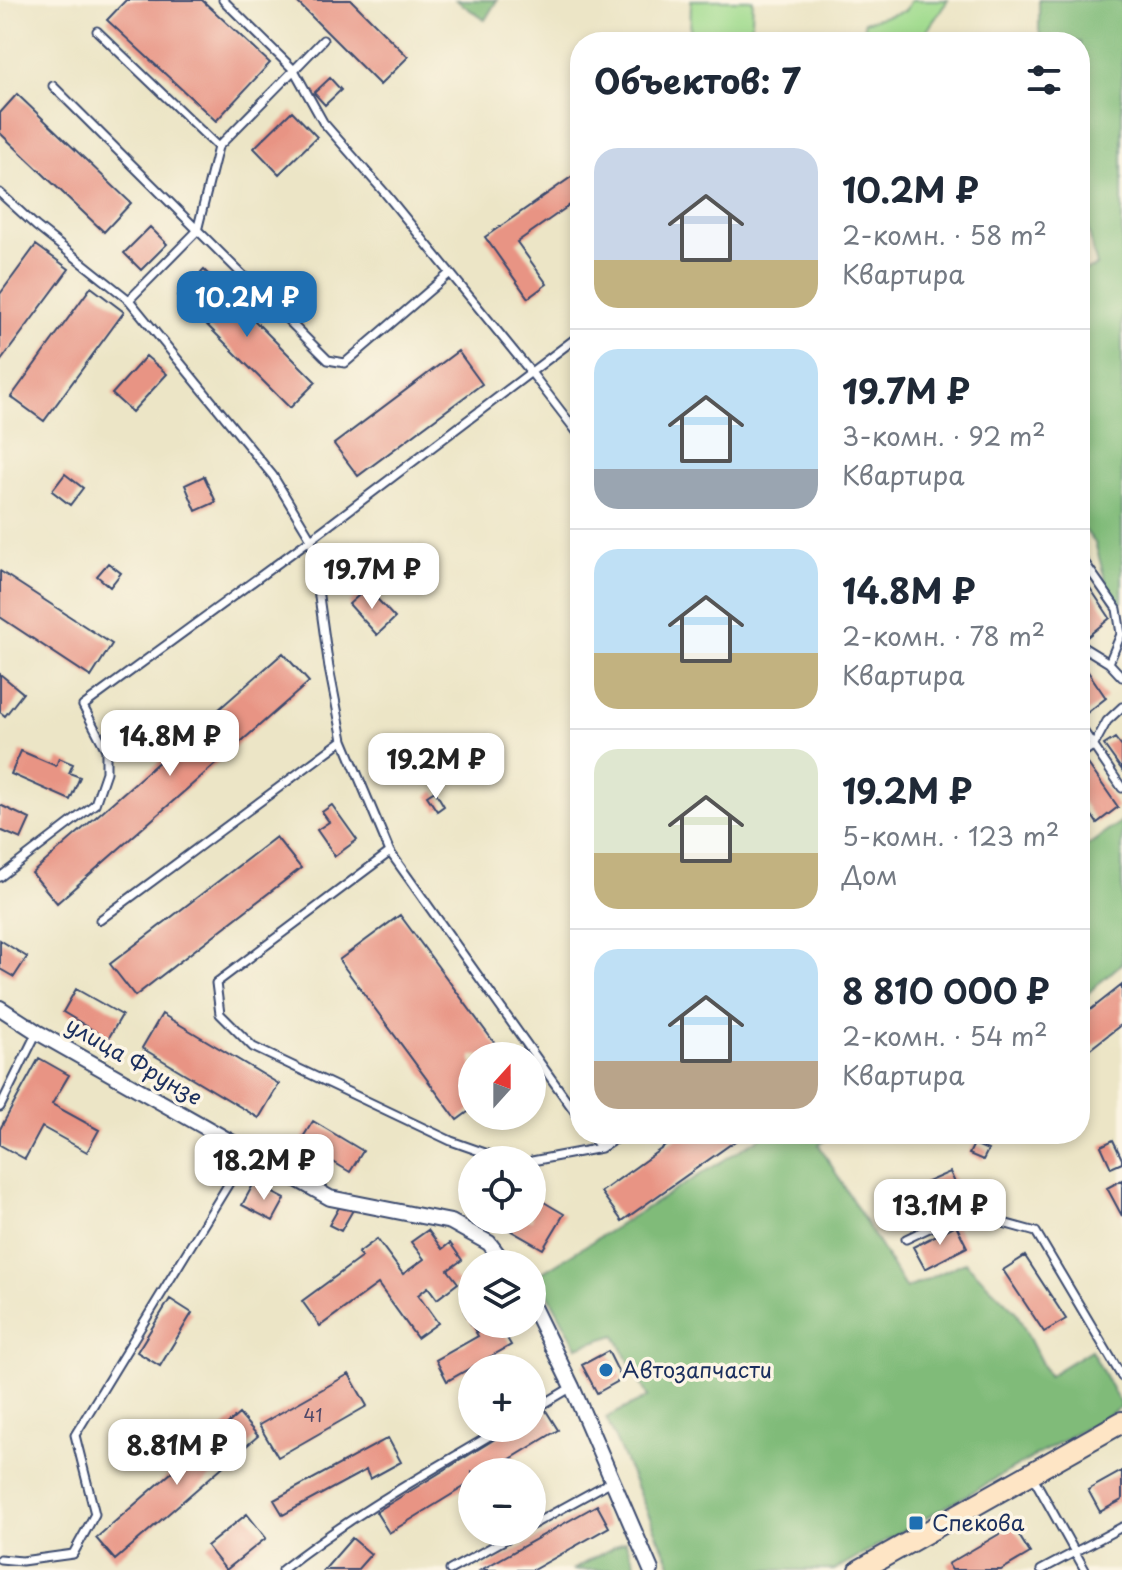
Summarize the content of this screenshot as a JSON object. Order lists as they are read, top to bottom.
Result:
{
  "streets": {
    "street": ["улица Фрунзе"]
  },
  "places": {
    "other": ["Автозапчасти"],
    "transit": ["Спекова"]
  },
  "house_numbers": ["41"],
  "north": "top",
  "page": {
    "heading": "Объектов: 7",
    "list": [
      {
        "name": "10.2M ₽",
        "note": "2-комн. · 58 m² · Квартира"
      },
      {
        "name": "19.7M ₽",
        "note": "3-комн. · 92 m² · Квартира"
      },
      {
        "name": "14.8M ₽",
        "note": "2-комн. · 78 m² · Квартира"
      },
      {
        "name": "19.2M ₽",
        "note": "5-комн. · 123 m² · Дом"
      },
      {
        "name": "8 810 000 ₽",
        "note": "2-комн. · 54 m² · Квартира"
      }
    ],
    "price": [
      "10.2M ₽",
      "19.7M ₽",
      "14.8M ₽",
      "19.2M ₽",
      "18.2M ₽",
      "13.1M ₽",
      "8.81M ₽"
    ],
    "map_buttons": ["+", "−"]
  }
}
